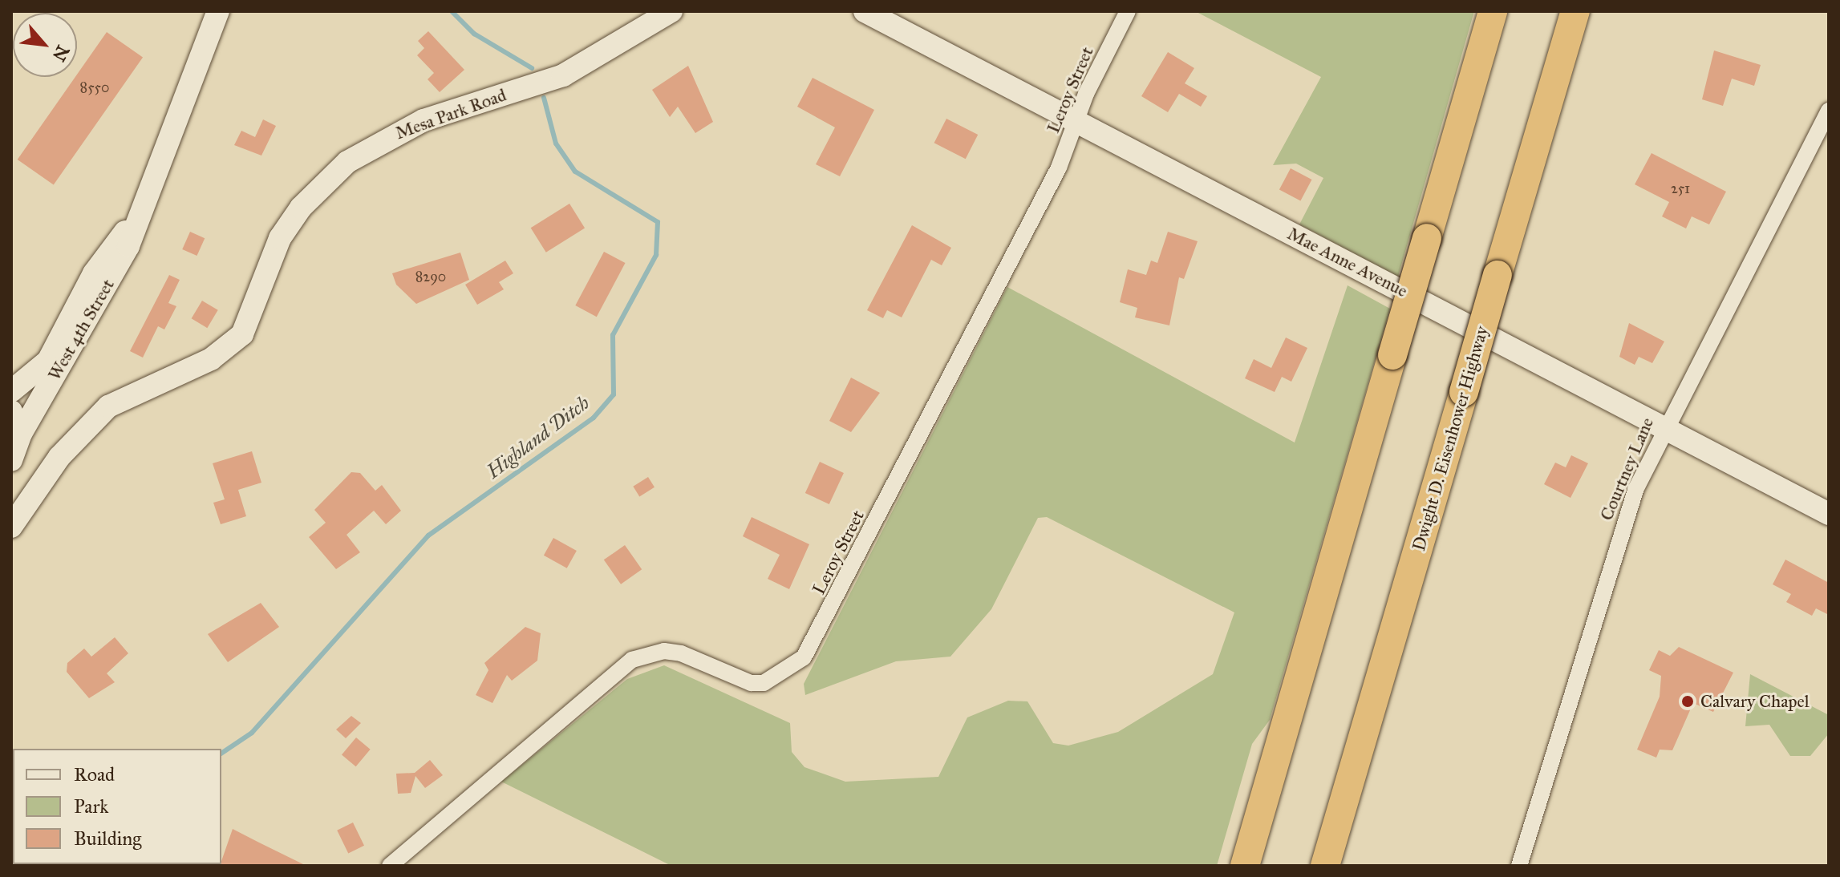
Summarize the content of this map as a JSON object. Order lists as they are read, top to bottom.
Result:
{
  "streets": {
    "highway": ["Dwight D. Eisenhower Highway"],
    "street": [
      "Leroy Street",
      "Mesa Park Road",
      "Mae Anne Avenue",
      "West 4th Street",
      "Courtney Lane"
    ]
  },
  "crossings": [
    ["Leroy Street", "Mae Anne Avenue"],
    ["Mae Anne Avenue", "Courtney Lane"]
  ],
  "water": ["Highland Ditch"],
  "places": ["Calvary Chapel"],
  "house_numbers": ["8550", "251", "8290"],
  "legend": ["Road", "Park", "Building"],
  "north": "bottom right"
}
